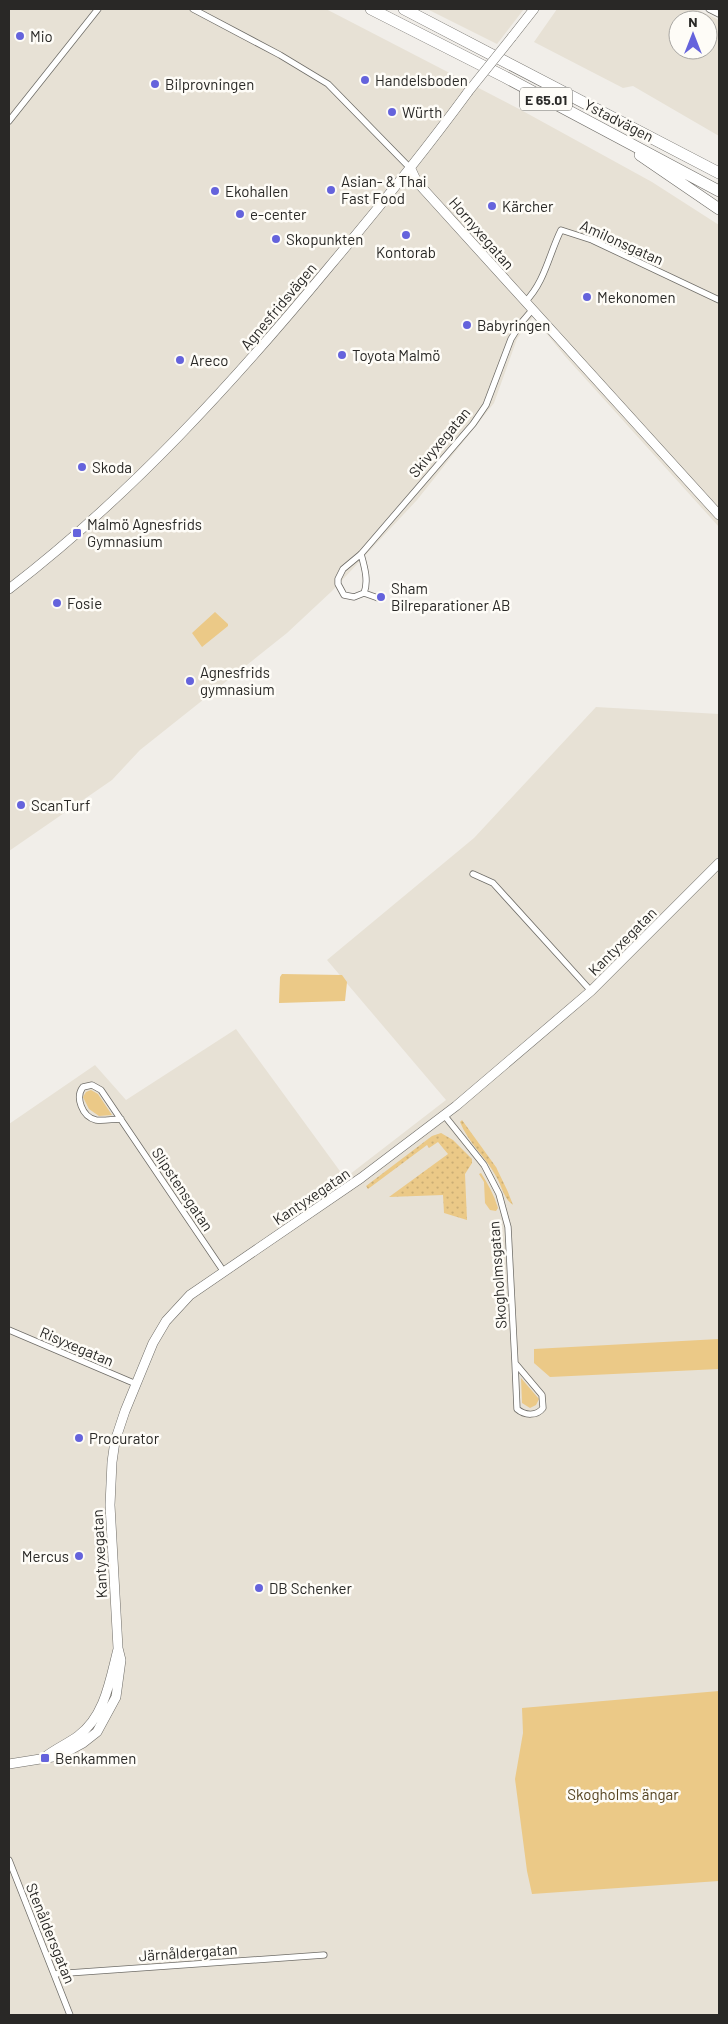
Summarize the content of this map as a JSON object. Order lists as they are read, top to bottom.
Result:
{
  "streets": {
    "highway": ["E 65.01", "Ystadvägen"],
    "street": [
      "Hornyxegatan",
      "Amilonsgatan",
      "Agnesfridsvägen",
      "Skivyxegatan",
      "Kantyxegatan",
      "Slipstensgatan",
      "Skogholmsgatan",
      "Risyxegatan",
      "Stenåldersgatan",
      "Järnåldergatan"
    ]
  },
  "crossings": [
    ["Hornyxegatan", "Amilonsgatan"],
    ["Hornyxegatan", "Agnesfridsvägen"],
    ["Hornyxegatan", "Skivyxegatan"],
    ["Kantyxegatan", "Slipstensgatan"],
    ["Kantyxegatan", "Skogholmsgatan"],
    ["Kantyxegatan", "Risyxegatan"],
    ["Stenåldersgatan", "Järnåldergatan"]
  ],
  "parks": ["Skogholms ängar"],
  "places": {
    "other": [
      "Mio",
      "Handelsboden",
      "Bilprovningen",
      "Würth",
      "Asian- & Thai Fast Food",
      "Ekohallen",
      "Kärcher",
      "e-center",
      "Kontorab",
      "Skopunkten",
      "Mekonomen",
      "Babyringen",
      "Toyota Malmö",
      "Areco",
      "Skoda",
      "Sham Bilreparationer AB",
      "Fosie",
      "Agnesfrids gymnasium",
      "ScanTurf",
      "Procurator",
      "Mercus",
      "DB Schenker"
    ],
    "transit": ["Malmö Agnesfrids Gymnasium", "Benkammen"]
  },
  "north": "top"
}
